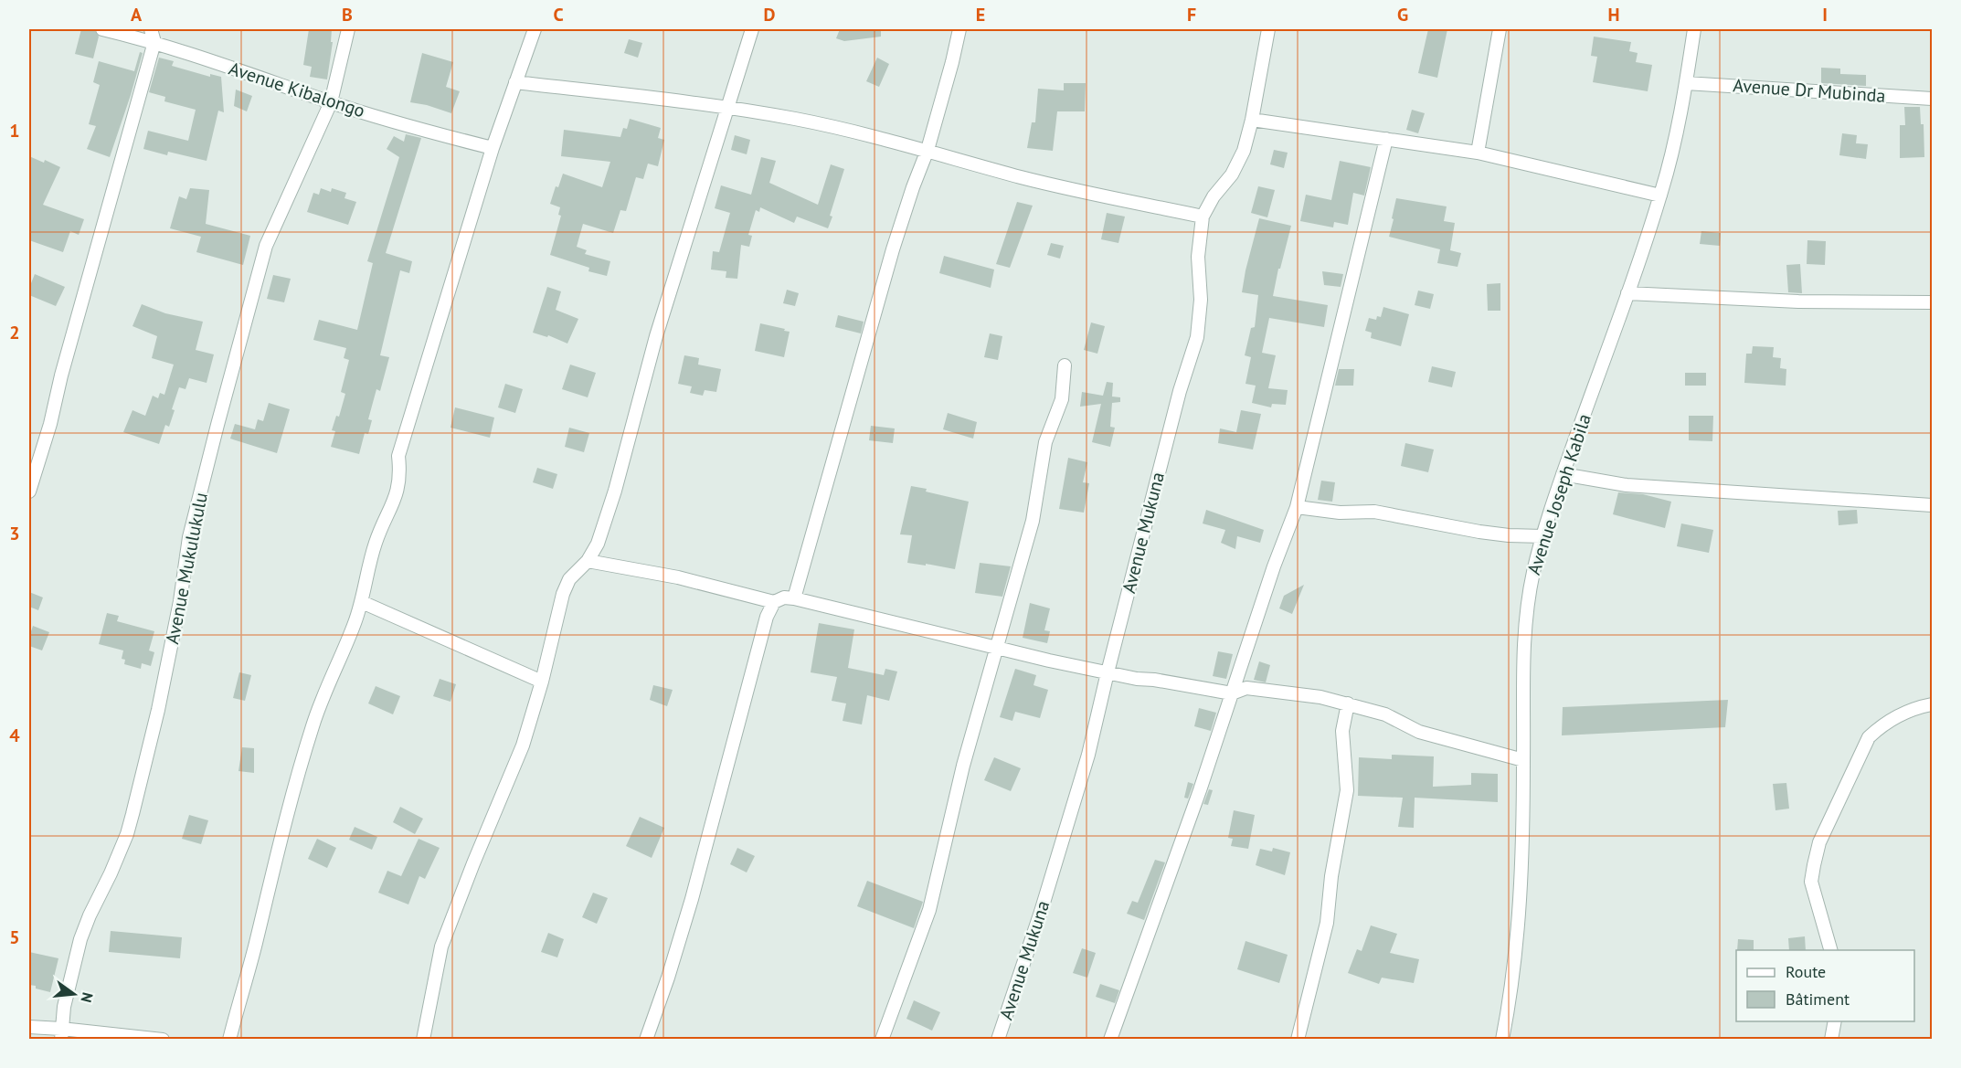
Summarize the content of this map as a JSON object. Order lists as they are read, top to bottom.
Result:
{
  "streets": {
    "street": [
      "Avenue Kibalongo",
      "Avenue Dr Mubinda",
      "Avenue Joseph Kabila",
      "Avenue Mukuna",
      "Avenue Mukulukulu"
    ]
  },
  "crossings": [
    ["Avenue Kibalongo", "Avenue Mukulukulu"],
    ["Avenue Dr Mubinda", "Avenue Joseph Kabila"]
  ],
  "legend": ["Route", "Bâtiment"],
  "north": "right",
  "grid": {
    "columns": [
      "A",
      "B",
      "C",
      "D",
      "E",
      "F",
      "G",
      "H",
      "I"
    ],
    "rows": [
      "1",
      "2",
      "3",
      "4",
      "5"
    ]
  }
}
